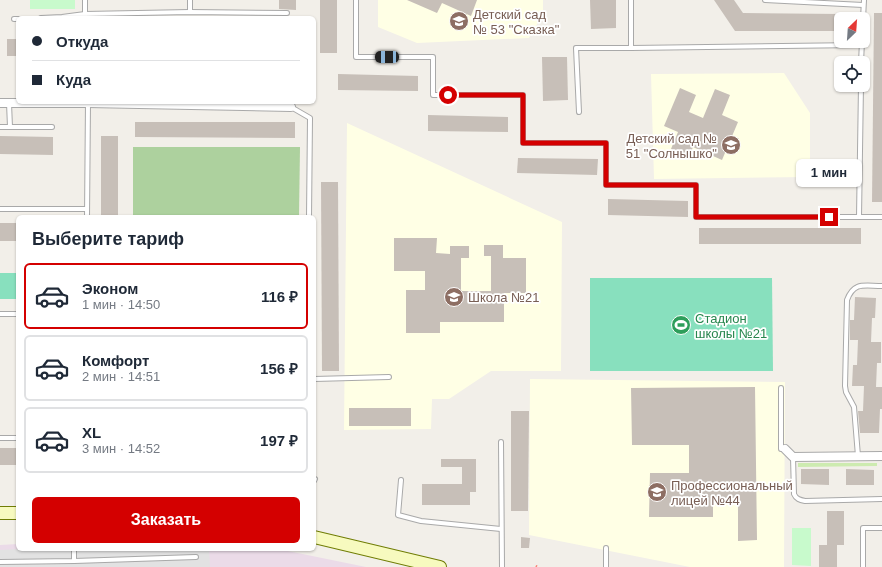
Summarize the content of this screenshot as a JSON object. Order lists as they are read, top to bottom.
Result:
{
  "places": {
    "school or university": [
      "Детский сад № 53 \"Сказка\"",
      "Детский сад № 51 \"Солнышко\"",
      "Школа №21",
      "Профессиональный лицей №44"
    ],
    "sports": ["Стадион школы №21"]
  },
  "north": "top right",
  "page": {
    "banner": ["Откуда", "Куда"],
    "bubble": "1 мин",
    "heading": "Выберите тариф",
    "list": [
      {
        "name": "Эконом",
        "note": "1 мин · 14:50",
        "value": "116 ₽"
      },
      {
        "name": "Комфорт",
        "note": "2 мин · 14:51",
        "value": "156 ₽"
      },
      {
        "name": "XL",
        "note": "3 мин · 14:52",
        "value": "197 ₽"
      }
    ],
    "buttons": "Заказать"
  }
}
